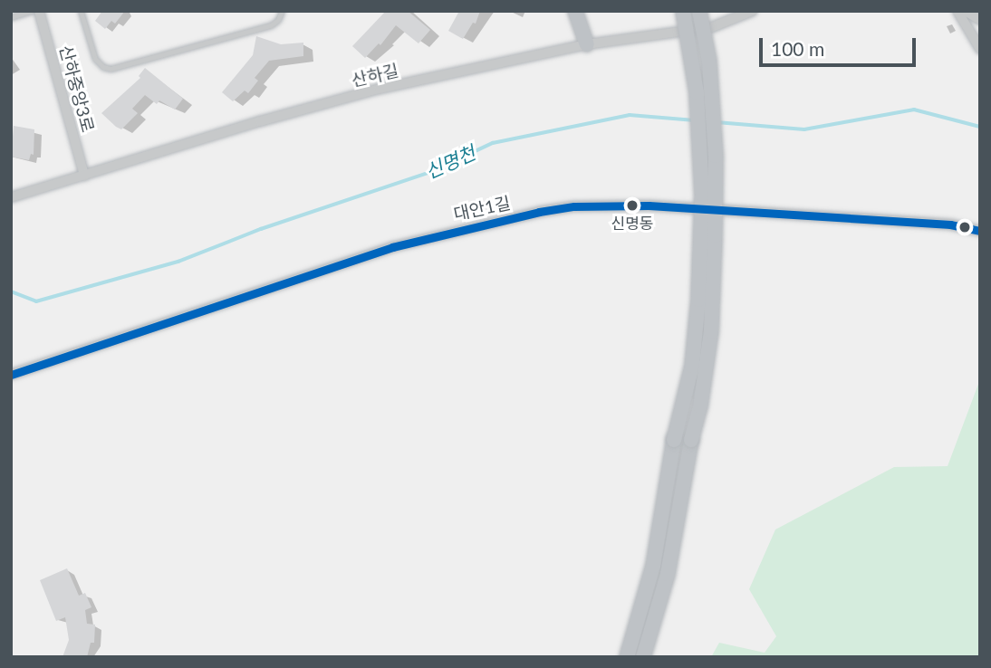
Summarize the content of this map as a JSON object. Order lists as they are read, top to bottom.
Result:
{
  "streets": {
    "street": ["산하길", "산하중앙3로", "대안1길"]
  },
  "crossings": [
    ["산하길", "산하중앙3로"]
  ],
  "water": ["신명천"],
  "places": ["신명동"],
  "scale_bar": "100 m"
}
